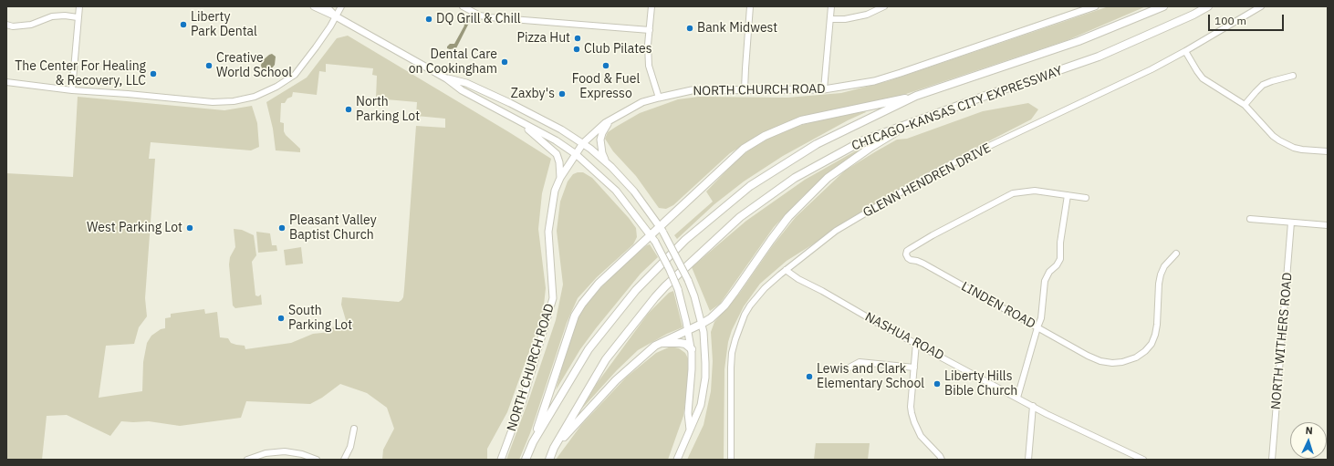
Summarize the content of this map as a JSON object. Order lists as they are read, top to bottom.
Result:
{
  "streets": {
    "highway": ["CHICAGO-KANSAS CITY EXPRESSWAY"],
    "main road": ["NORTH CHURCH ROAD"],
    "street": [
      "GLENN HENDREN DRIVE",
      "LINDEN ROAD",
      "NASHUA ROAD",
      "NORTH WITHERS ROAD"
    ]
  },
  "crossings": [
    ["GLENN HENDREN DRIVE", "NASHUA ROAD"]
  ],
  "places": [
    "DQ Grill & Chill",
    "Liberty Park Dental",
    "Bank Midwest",
    "Pizza Hut",
    "Club Pilates",
    "Dental Care on Cookingham",
    "Creative World School",
    "Food & Fuel Expresso",
    "The Center For Healing & Recovery, LLC",
    "Zaxby's",
    "North Parking Lot",
    "West Parking Lot",
    "Pleasant Valley Baptist Church",
    "South Parking Lot",
    "Lewis and Clark Elementary School",
    "Liberty Hills Bible Church"
  ],
  "scale_bar": "100 m",
  "north": "top"
}
